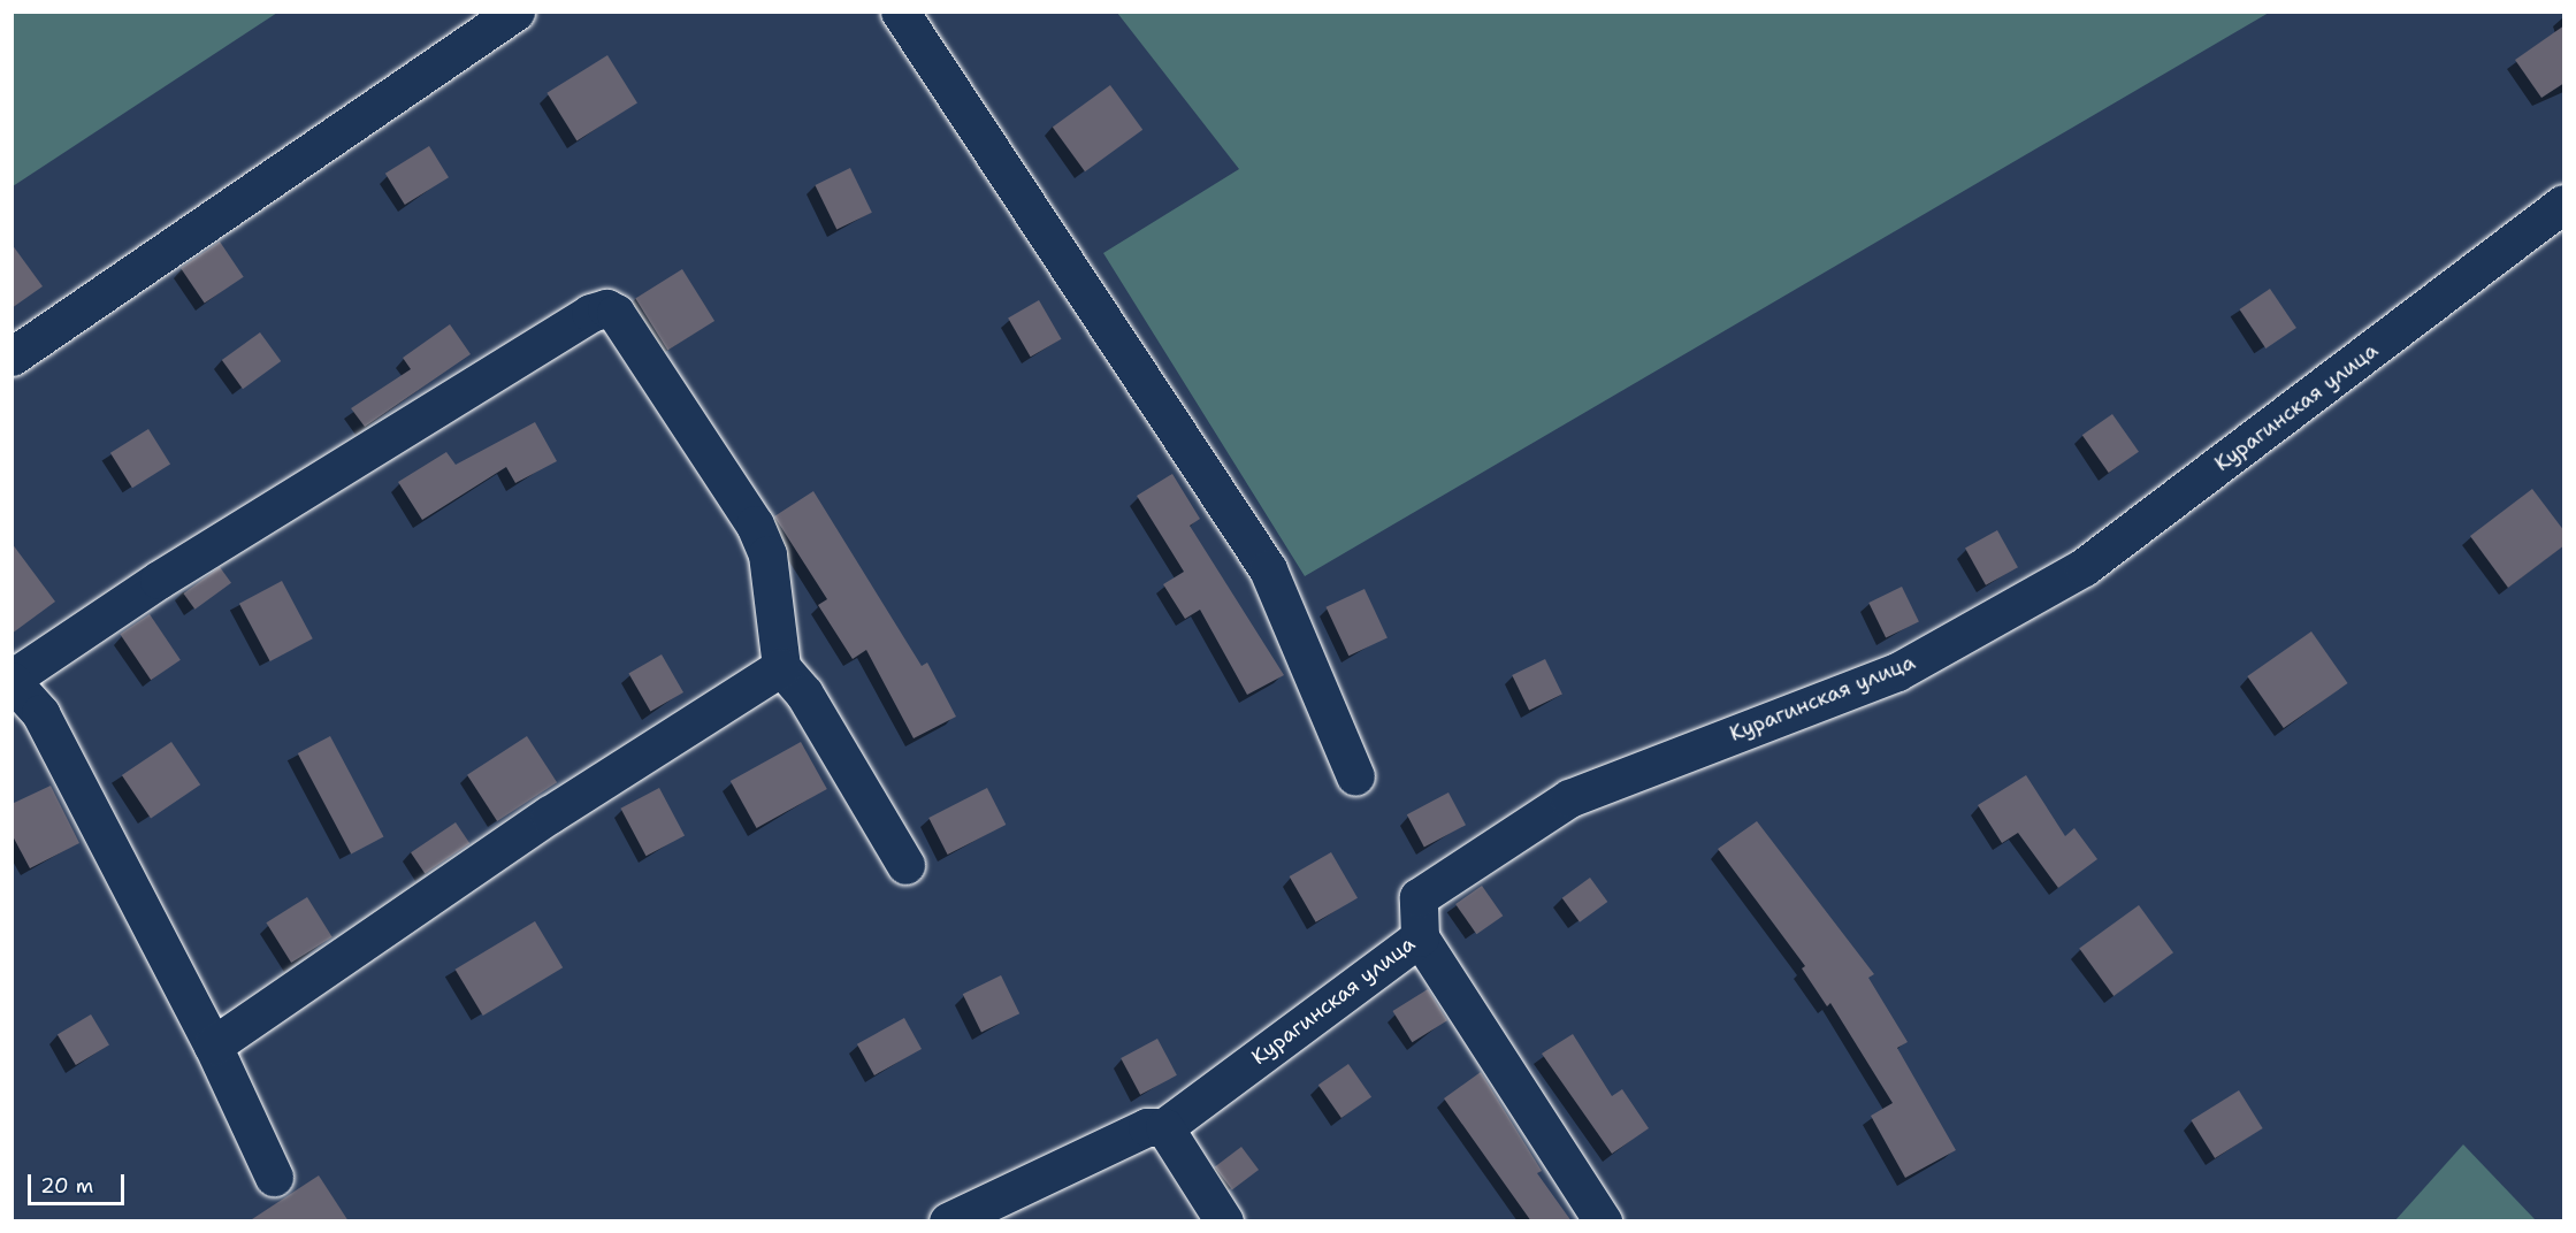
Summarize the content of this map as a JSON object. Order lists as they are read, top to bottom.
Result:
{
  "streets": {
    "lane": ["Курагинская улица"]
  },
  "scale_bar": "20 m"
}
